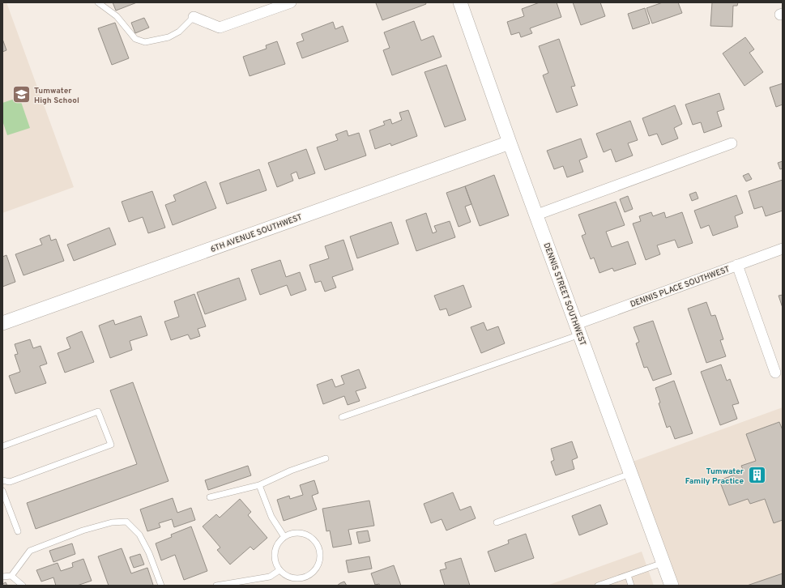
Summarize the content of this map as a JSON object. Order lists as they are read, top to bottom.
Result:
{
  "streets": {
    "street": ["6TH AVENUE SOUTHWEST", "DENNIS PLACE SOUTHWEST", "DENNIS STREET SOUTHWEST"]
  },
  "crossings": [
    ["6TH AVENUE SOUTHWEST", "DENNIS STREET SOUTHWEST"],
    ["DENNIS PLACE SOUTHWEST", "DENNIS STREET SOUTHWEST"]
  ],
  "places": {
    "school or university": ["Tumwater High School"],
    "building": ["Tumwater Family Practice"]
  }
}
